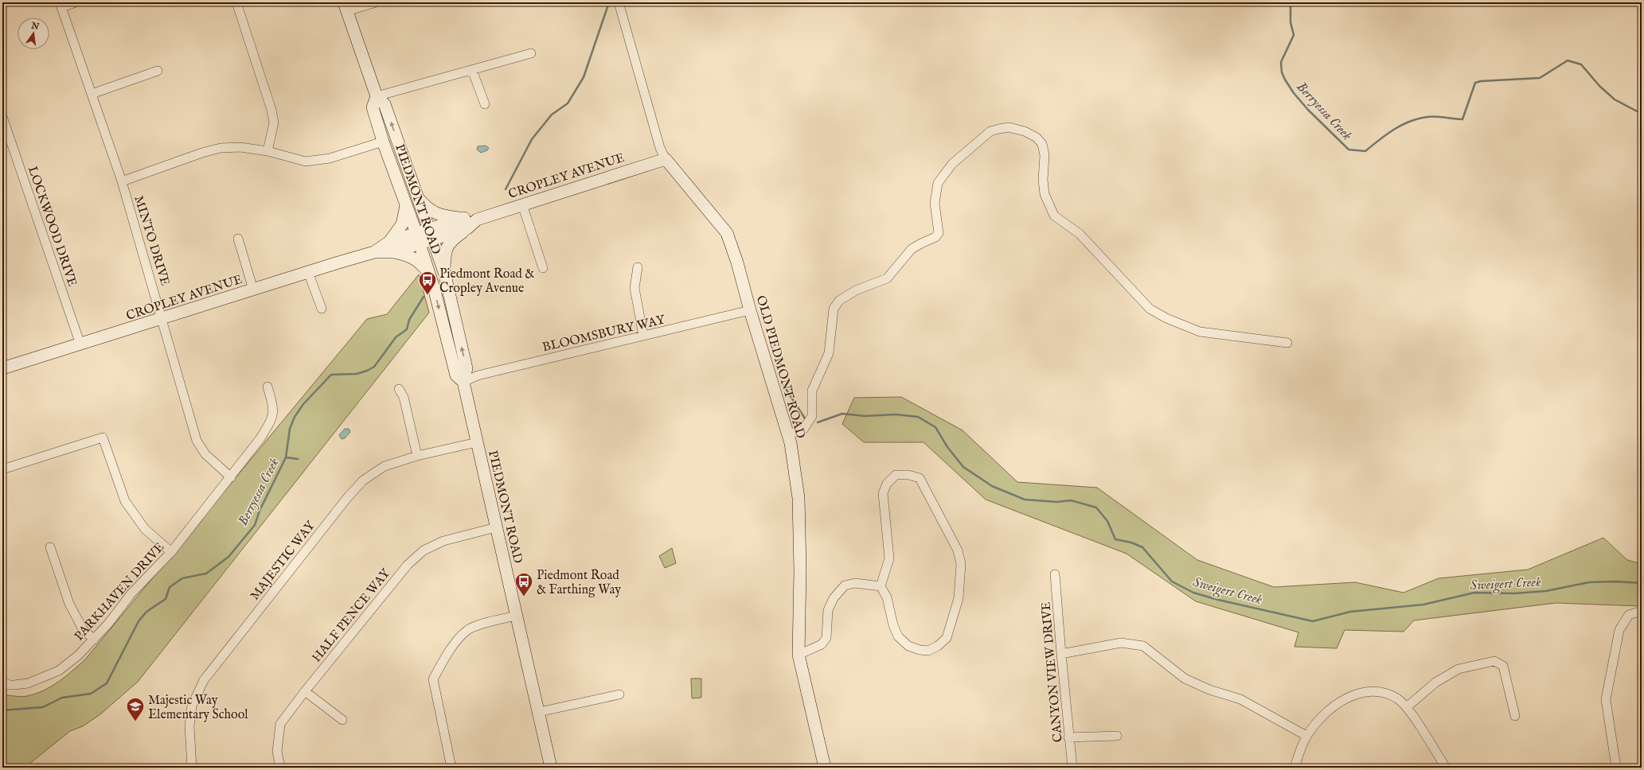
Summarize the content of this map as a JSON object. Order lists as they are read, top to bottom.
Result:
{
  "streets": {
    "street": [
      "CROPLEY AVENUE",
      "PIEDMONT ROAD",
      "LOCKWOOD DRIVE",
      "MINTO DRIVE",
      "BLOOMSBURY WAY",
      "OLD PIEDMONT ROAD",
      "MAJESTIC WAY",
      "PARKHAVEN DRIVE",
      "HALF PENCE WAY",
      "CANYON VIEW DRIVE"
    ]
  },
  "crossings": [
    ["CROPLEY AVENUE", "PIEDMONT ROAD"],
    ["CROPLEY AVENUE", "LOCKWOOD DRIVE"],
    ["CROPLEY AVENUE", "MINTO DRIVE"],
    ["CROPLEY AVENUE", "OLD PIEDMONT ROAD"],
    ["PIEDMONT ROAD", "BLOOMSBURY WAY"],
    ["PIEDMONT ROAD", "MAJESTIC WAY"],
    ["PIEDMONT ROAD", "HALF PENCE WAY"],
    ["MINTO DRIVE", "PARKHAVEN DRIVE"],
    ["BLOOMSBURY WAY", "OLD PIEDMONT ROAD"]
  ],
  "water": ["Berryessa Creek", "Sweigert Creek"],
  "places": {
    "bus stop": ["Piedmont Road & Cropley Avenue", "Piedmont Road & Farthing Way"],
    "school or university": ["Majestic Way Elementary School"]
  },
  "north": "top"
}
